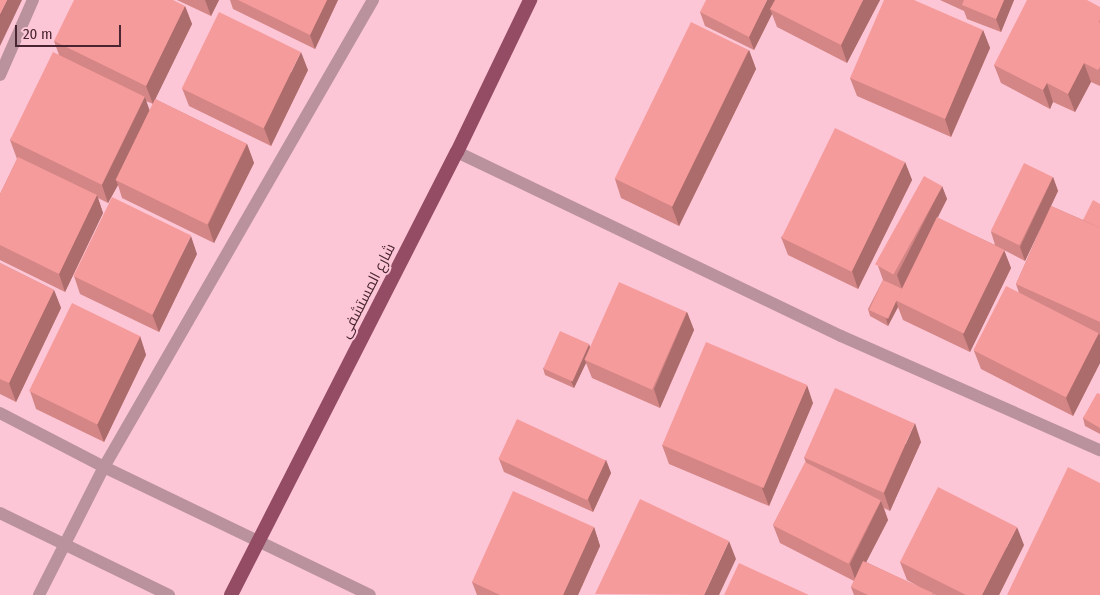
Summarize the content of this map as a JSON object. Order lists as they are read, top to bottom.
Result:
{
  "streets": {
    "highway": ["شارع المستشفى"]
  },
  "scale_bar": "20 m"
}
